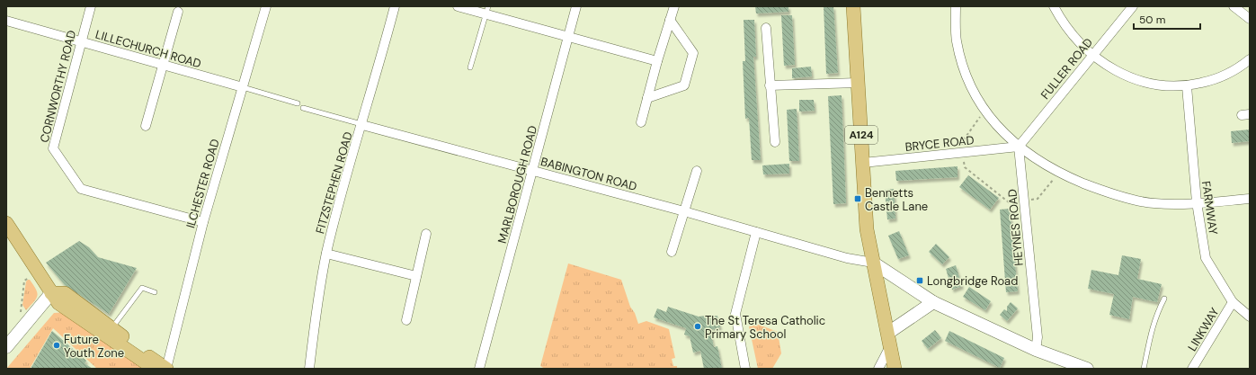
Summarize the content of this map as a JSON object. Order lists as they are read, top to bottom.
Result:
{
  "streets": {
    "main road": ["A124"],
    "street": [
      "LILLECHURCH ROAD",
      "FULLER ROAD",
      "CORNWORTHY ROAD",
      "BRYCE ROAD",
      "BABINGTON ROAD",
      "FITZSTEPHEN ROAD",
      "ILCHESTER ROAD",
      "MARLBOROUGH ROAD",
      "FARMWAY",
      "HEYNES ROAD",
      "LINKWAY"
    ]
  },
  "crossings": [
    ["LILLECHURCH ROAD", "CORNWORTHY ROAD"],
    ["LILLECHURCH ROAD", "ILCHESTER ROAD"],
    ["FULLER ROAD", "BRYCE ROAD"],
    ["FULLER ROAD", "HEYNES ROAD"],
    ["CORNWORTHY ROAD", "ILCHESTER ROAD"],
    ["A124", "BRYCE ROAD"],
    ["A124", "BABINGTON ROAD"],
    ["BRYCE ROAD", "HEYNES ROAD"],
    ["BABINGTON ROAD", "FITZSTEPHEN ROAD"],
    ["BABINGTON ROAD", "MARLBOROUGH ROAD"],
    ["FARMWAY", "LINKWAY"]
  ],
  "places": {
    "transit": ["Bennetts Castle Lane", "Longbridge Road"],
    "other": ["The St Teresa Catholic Primary School", "Future Youth Zone"]
  },
  "scale_bar": "50 m"
}
